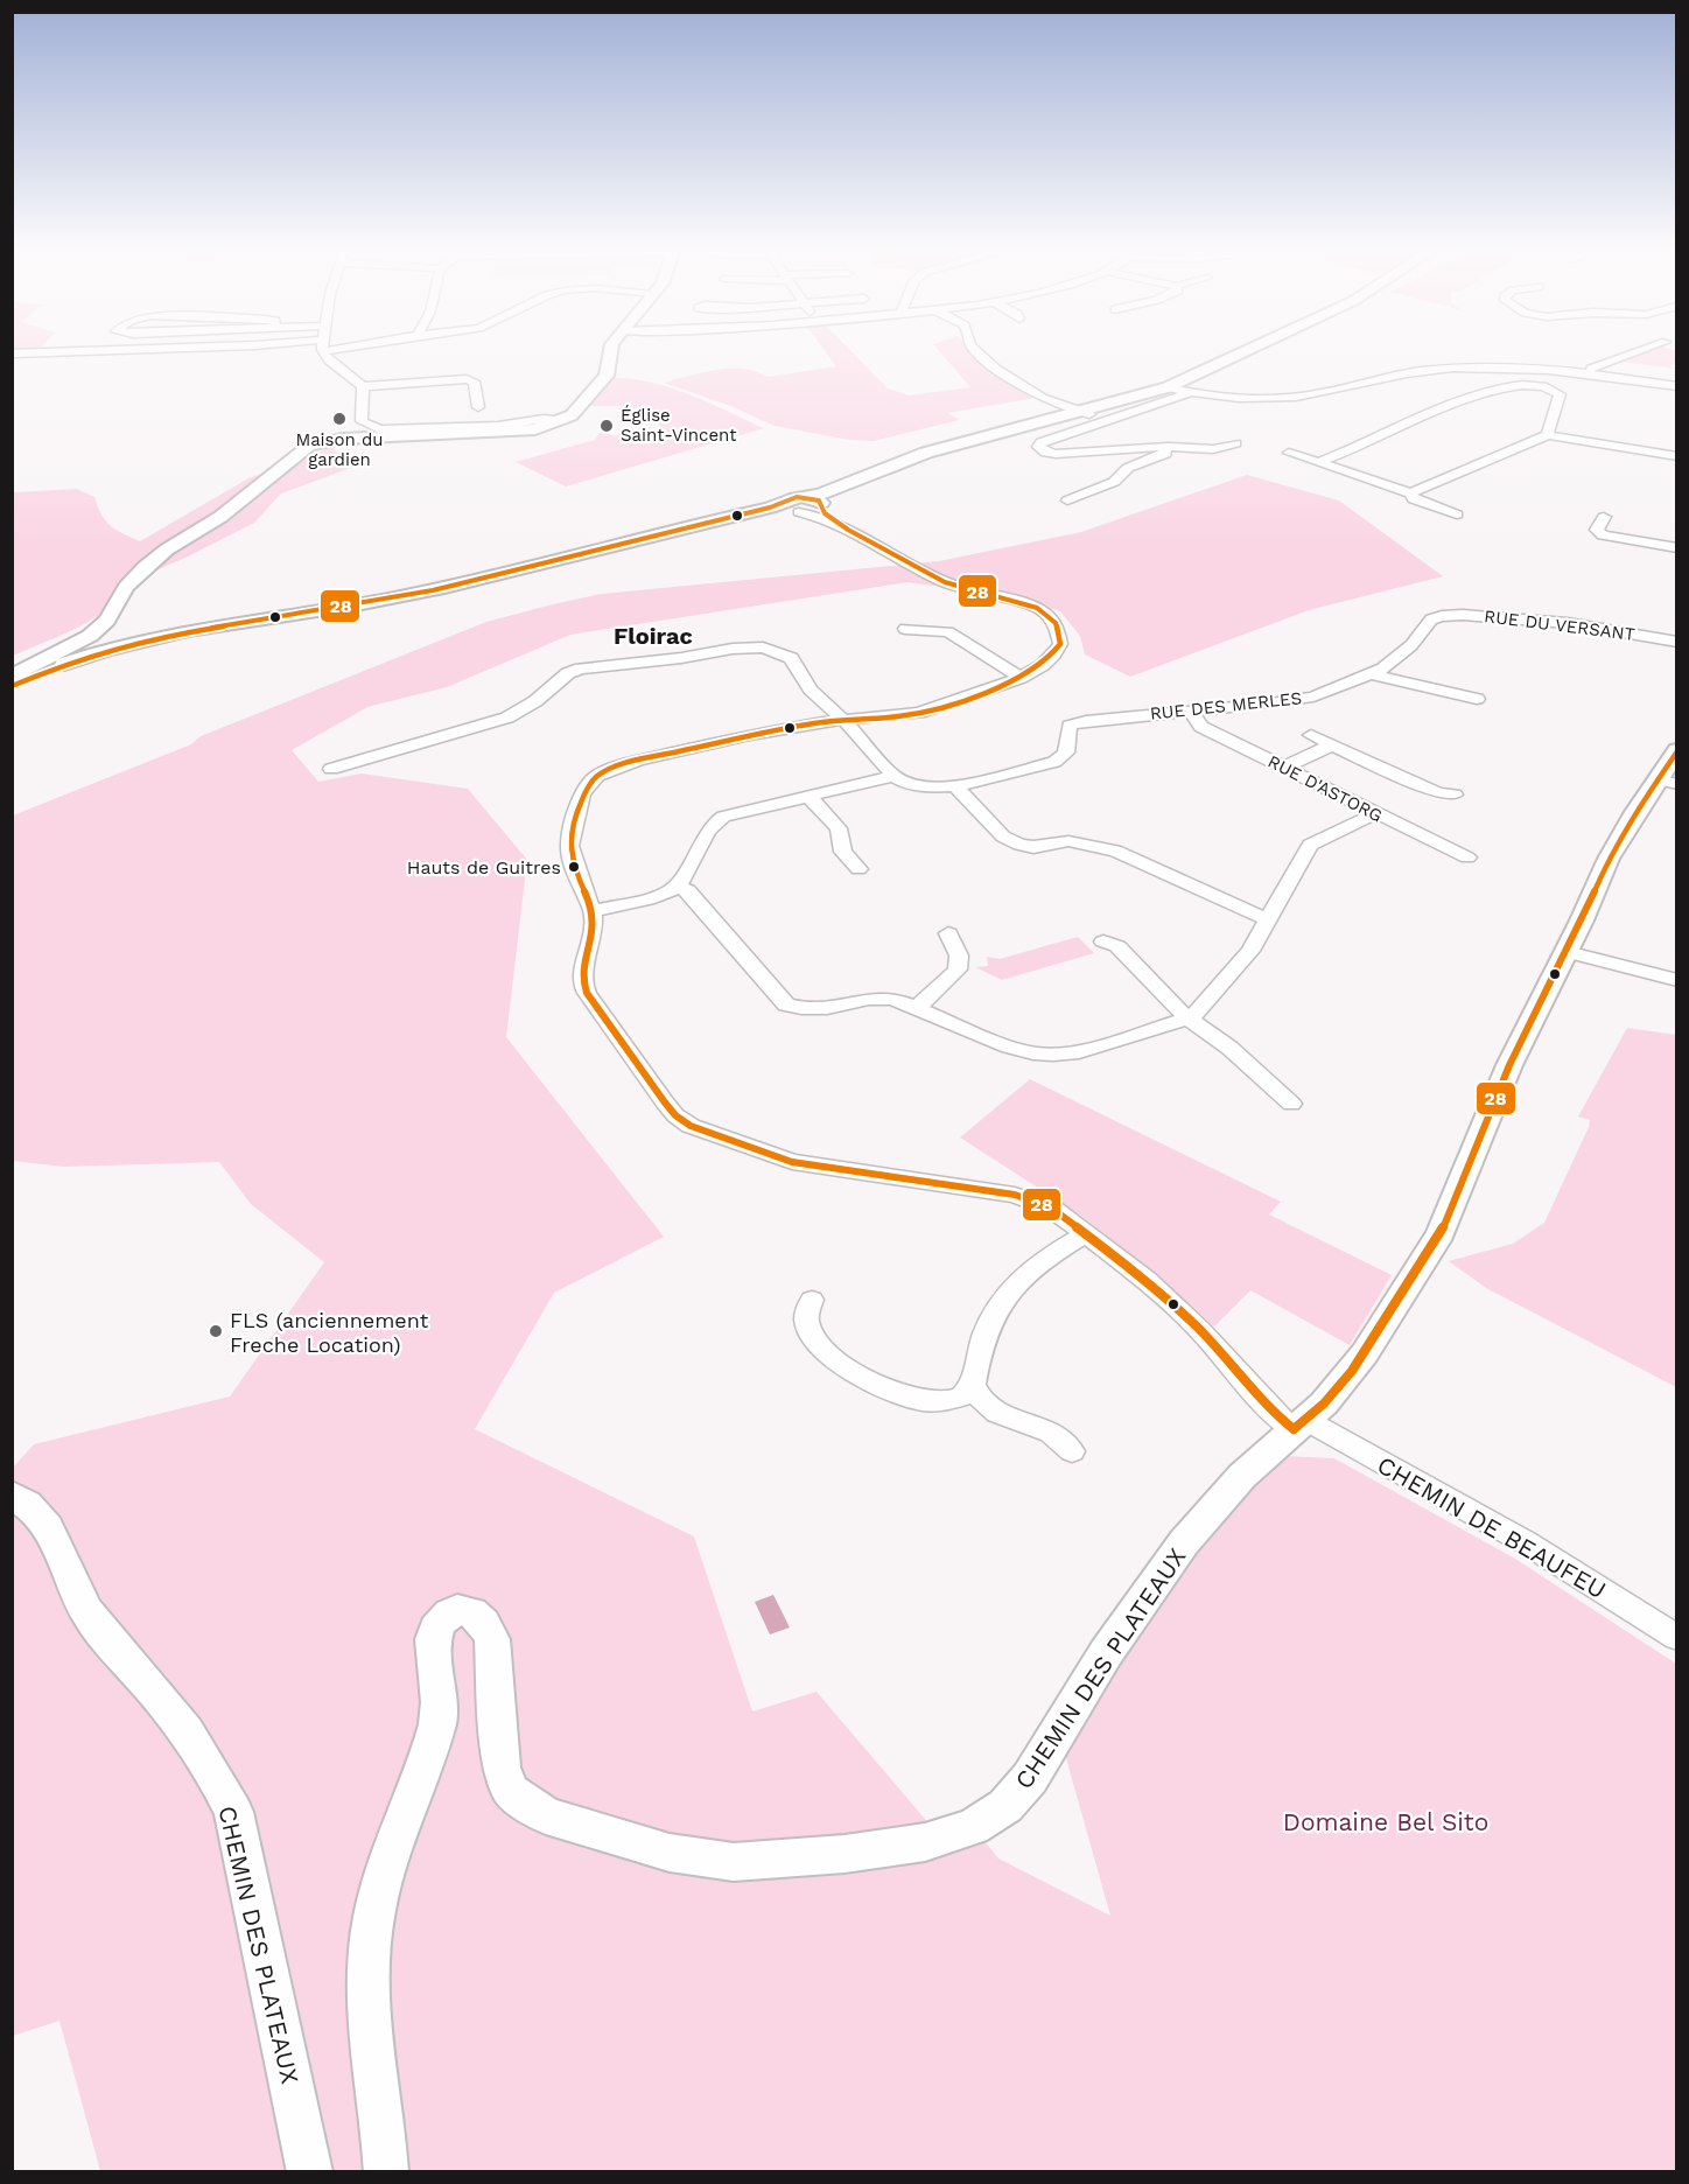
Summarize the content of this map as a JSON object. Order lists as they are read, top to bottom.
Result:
{
  "streets": {
    "street": [
      "RUE DU VERSANT",
      "RUE DES MERLES",
      "RUE D'ASTORG",
      "CHEMIN DE BEAUFEU",
      "CHEMIN DES PLATEAUX"
    ]
  },
  "crossings": [
    ["RUE DU VERSANT", "RUE DES MERLES"],
    ["RUE DES MERLES", "RUE D'ASTORG"],
    ["CHEMIN DE BEAUFEU", "CHEMIN DES PLATEAUX"]
  ],
  "districts": ["Floirac"],
  "parks": ["Domaine Bel Sito"],
  "places": [
    "Maison du gardien",
    "Église Saint-Vincent",
    "Hauts de Guitres",
    "FLS (anciennement Freche Location)"
  ],
  "lines": ["transit line 28"]
}
